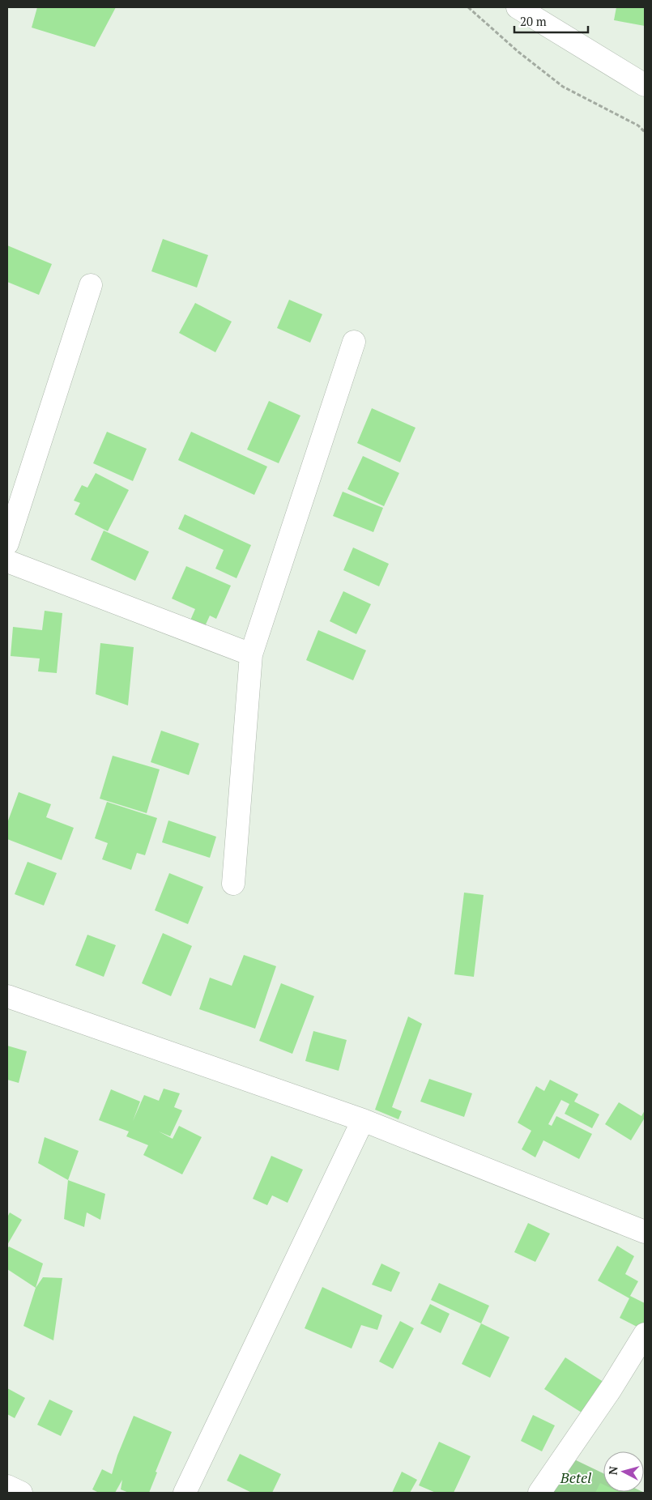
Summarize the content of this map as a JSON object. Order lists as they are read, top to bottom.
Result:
{
  "parks": ["Betel"],
  "scale_bar": "20 m",
  "north": "left"
}
